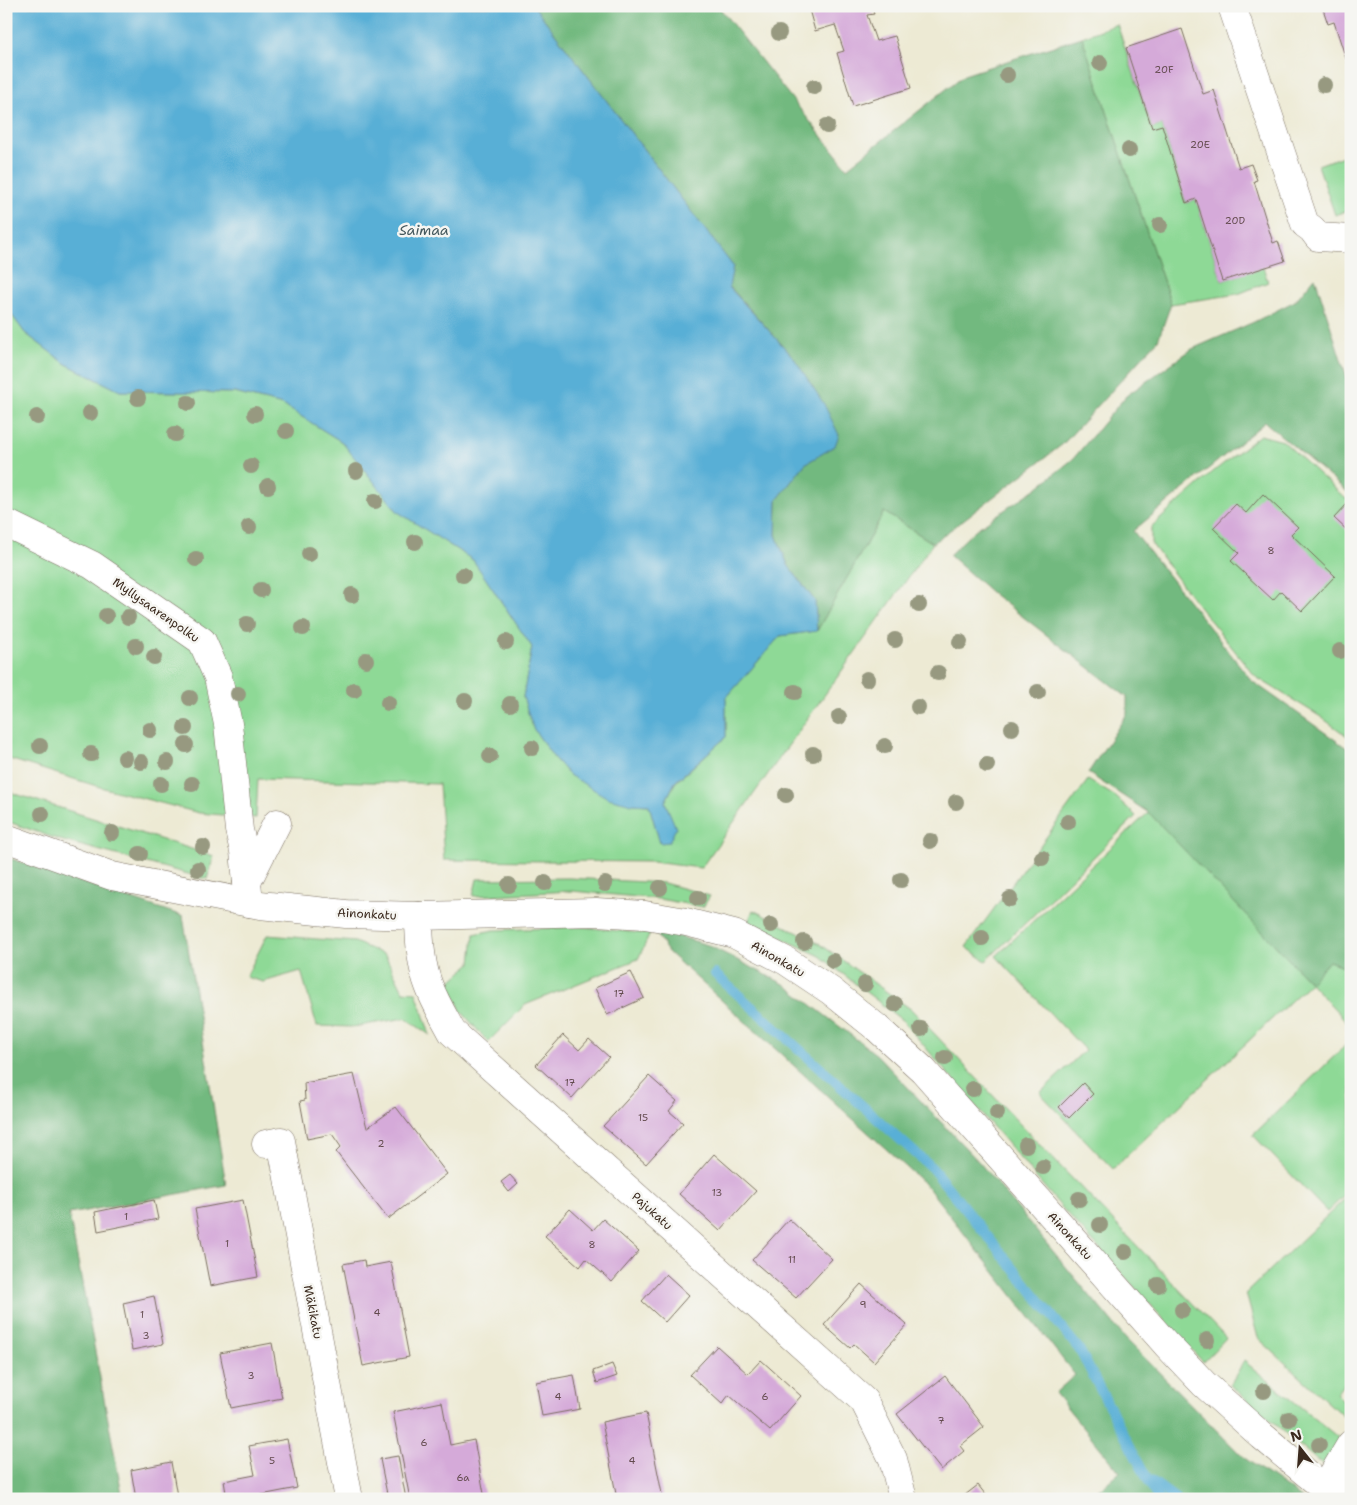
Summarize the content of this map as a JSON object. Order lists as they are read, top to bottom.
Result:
{
  "streets": {
    "street": [
      "Myllysaarenpolku",
      "Ainonkatu",
      "Pajukatu",
      "Mäkikatu"
    ]
  },
  "crossings": [
    ["Myllysaarenpolku", "Ainonkatu"],
    ["Ainonkatu", "Pajukatu"]
  ],
  "water": ["Saimaa"],
  "house_numbers": [
    "20F",
    "20E",
    "20D",
    "8",
    "17",
    "17",
    "15",
    "2",
    "13",
    "1",
    "1",
    "8",
    "11",
    "9",
    "4",
    "1",
    "3",
    "3",
    "4",
    "6",
    "7",
    "6",
    "5",
    "4",
    "6a"
  ],
  "north": "top"
}
